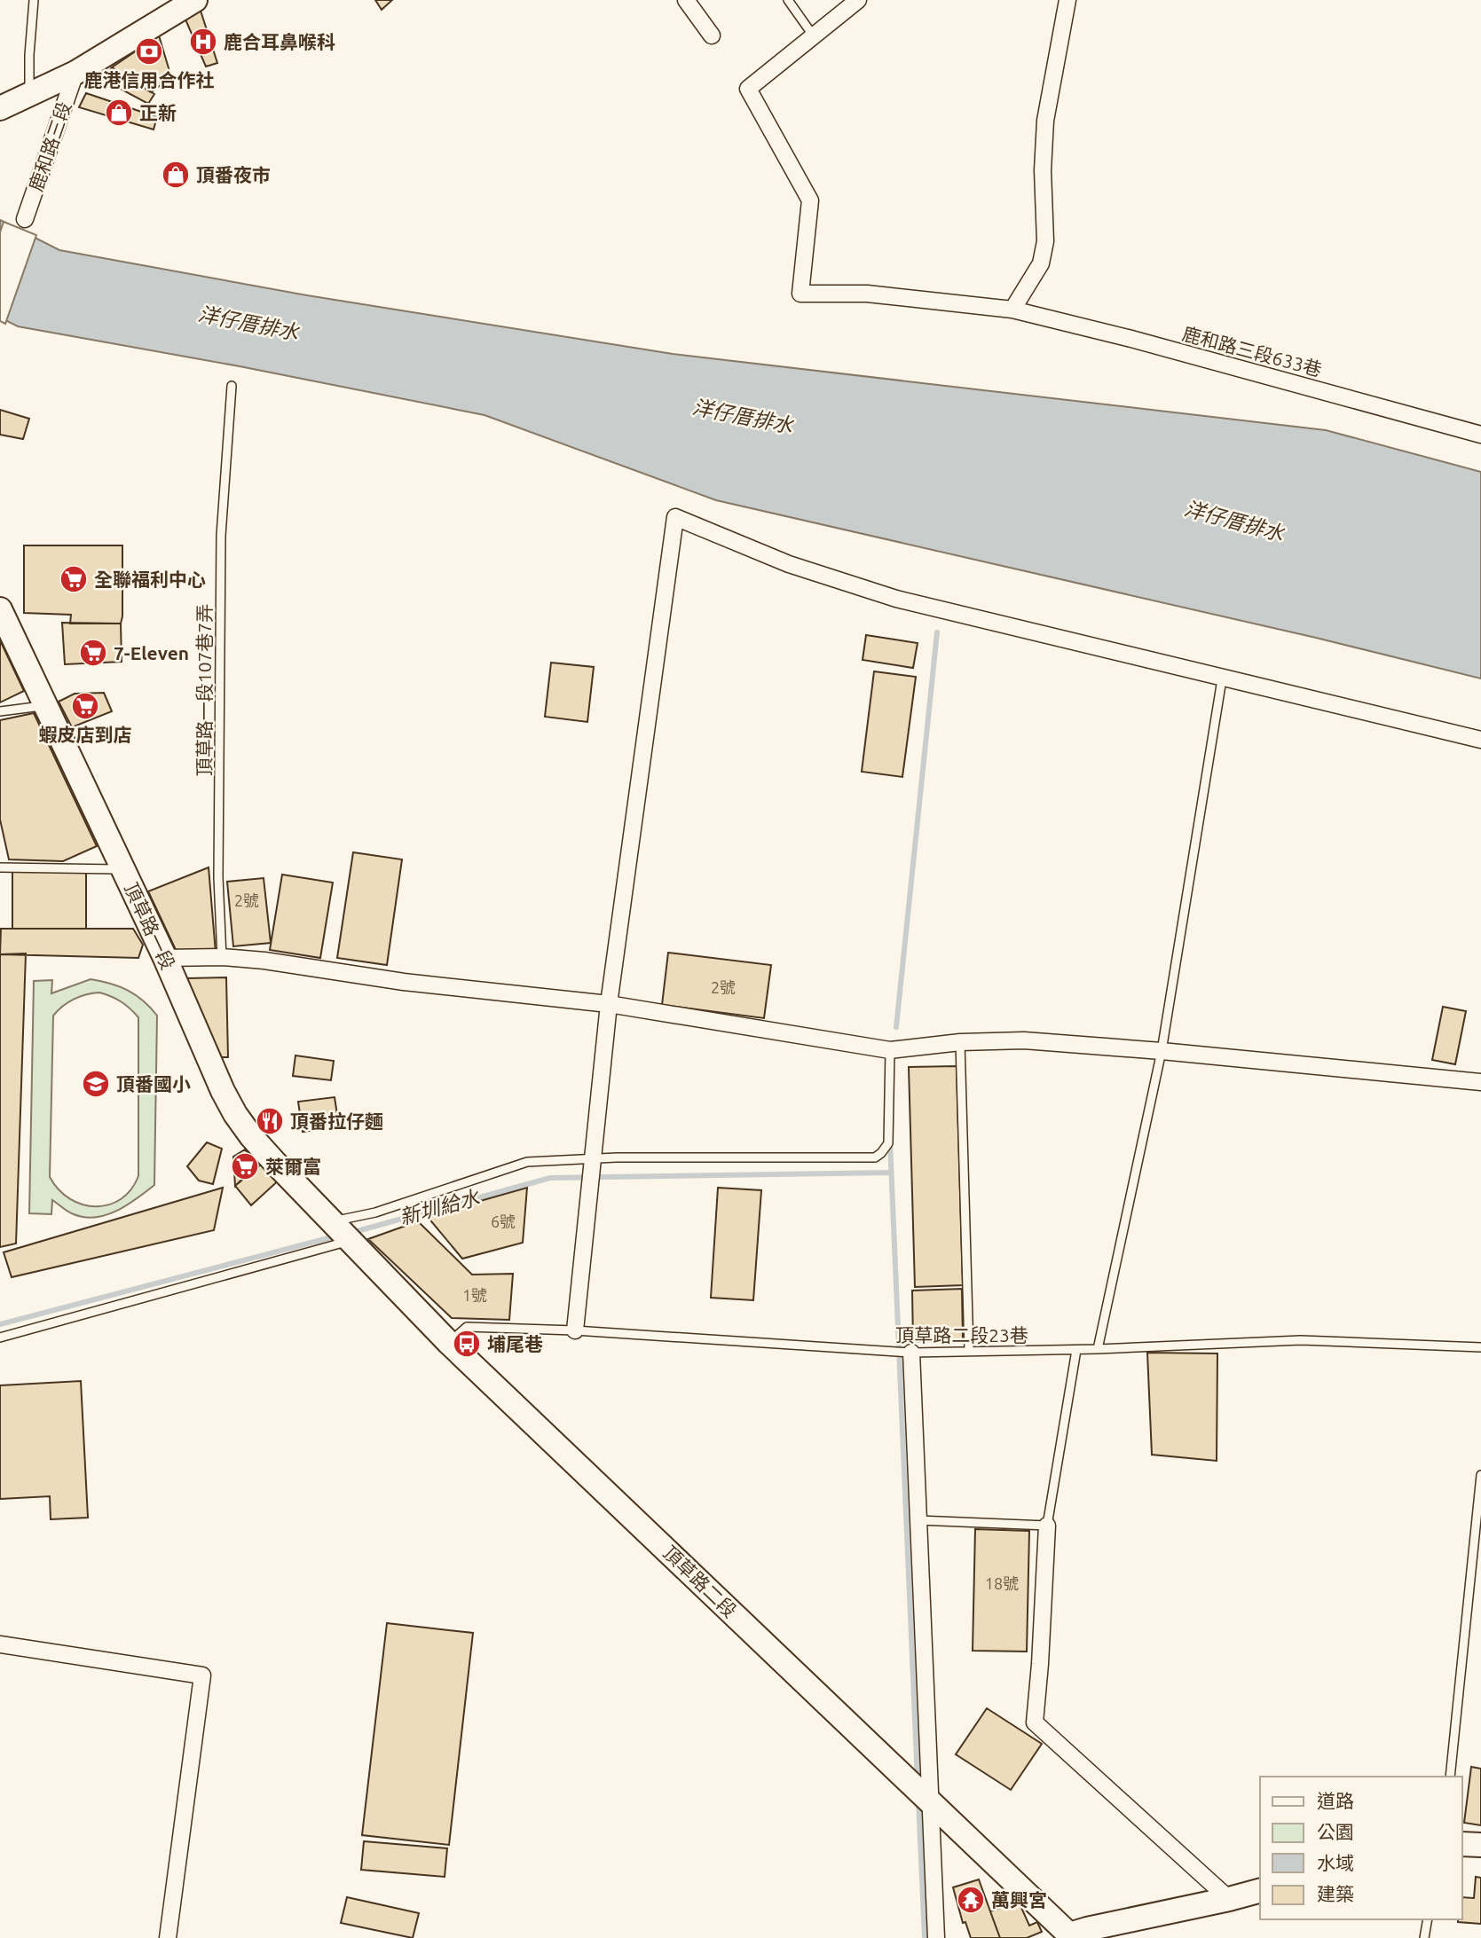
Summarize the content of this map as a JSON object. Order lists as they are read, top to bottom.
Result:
{
  "streets": {
    "street": [
      "鹿和路三段",
      "鹿和路三段633巷",
      "頂草路一段",
      "頂草路二段"
    ],
    "lane": ["頂草路一段107巷7弄", "頂草路二段23巷"]
  },
  "crossings": [
    ["頂草路一段", "頂草路二段"],
    ["頂草路二段23巷", "頂草路二段"]
  ],
  "water": ["洋仔厝排水", "新圳給水"],
  "places": {
    "hospital": ["鹿合耳鼻喉科"],
    "bank": ["鹿港信用合作社"],
    "shop": ["正新", "頂番夜市"],
    "supermarket": [
      "全聯福利中心",
      "7-Eleven",
      "蝦皮店到店",
      "萊爾富"
    ],
    "school or university": ["頂番國小"],
    "restaurant": ["頂番拉仔麵"],
    "bus stop": ["埔尾巷"],
    "temple": ["萬興宮"]
  },
  "house_numbers": [
    "2號",
    "2號",
    "6號",
    "1號",
    "18號"
  ],
  "legend": [
    "道路",
    "公園",
    "水域",
    "建築"
  ]
}
